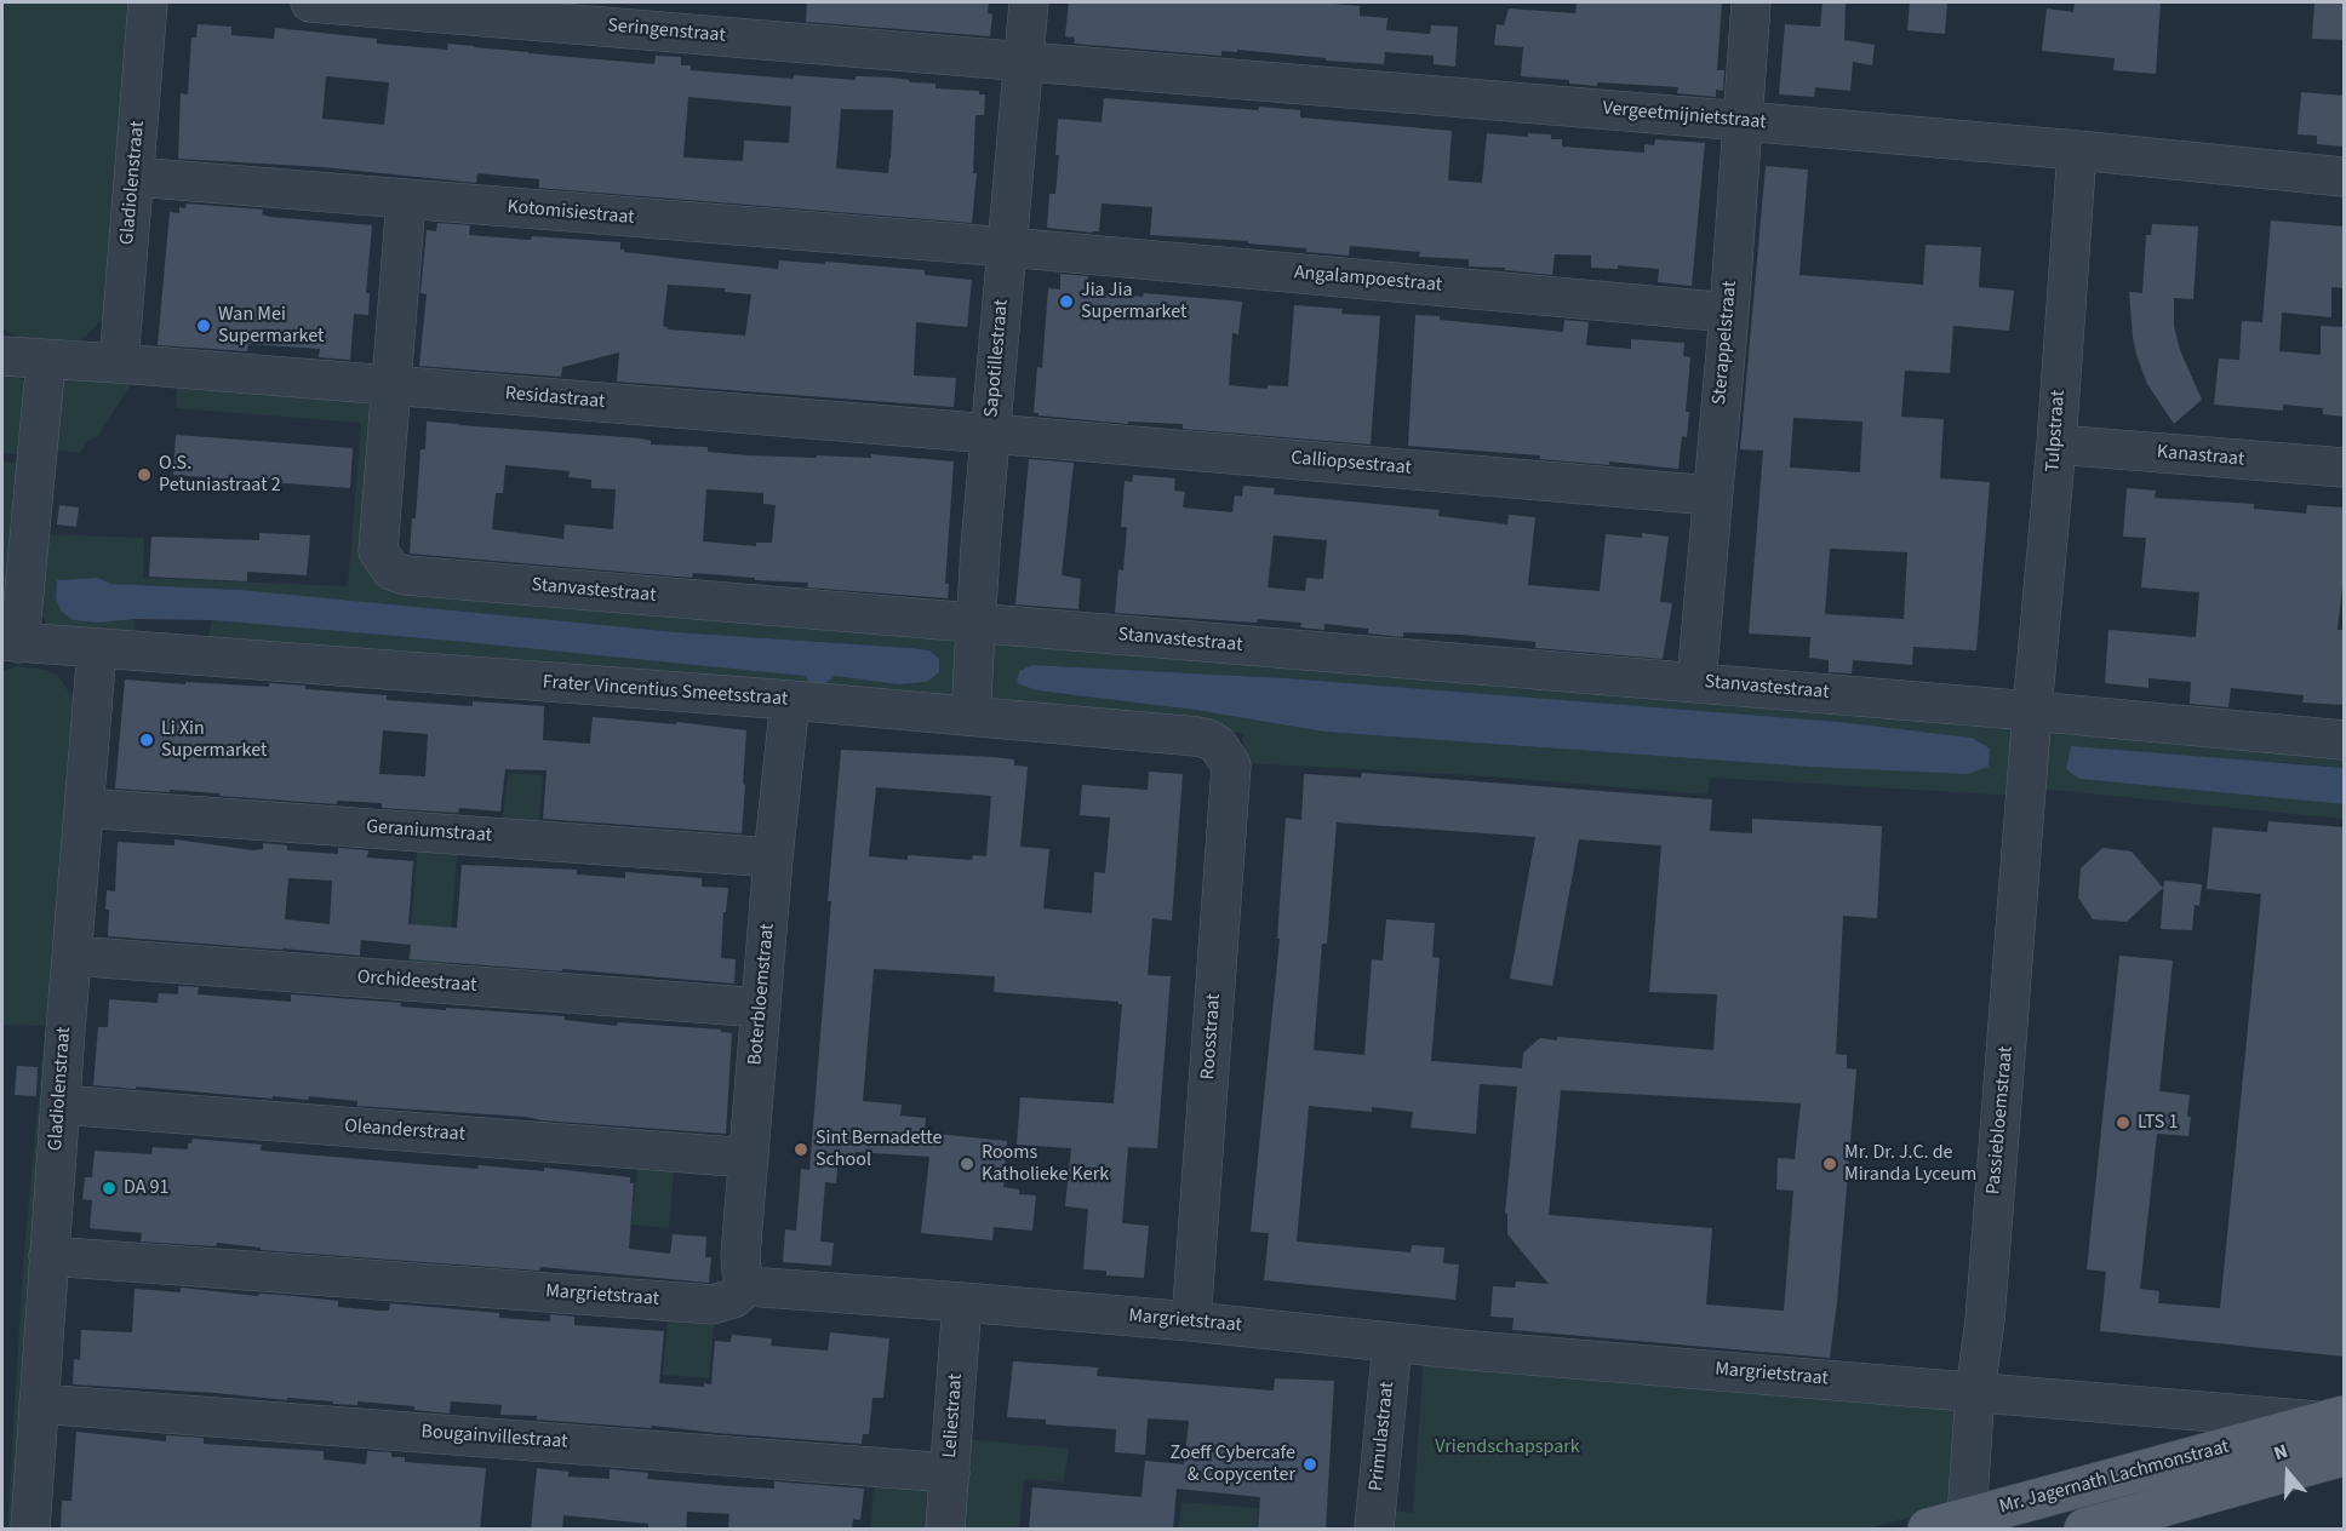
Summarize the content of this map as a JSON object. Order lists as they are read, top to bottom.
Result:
{
  "streets": {
    "main road": ["Mr. Jagernath Lachmonstraat"],
    "street": [
      "Seringenstraat",
      "Vergeetmijnietstraat",
      "Gladiolenstraat",
      "Kotomisiestraat",
      "Angalampoestraat",
      "Sterappelstraat",
      "Sapotillestraat",
      "Residastraat",
      "Tulpstraat",
      "Kanastraat",
      "Calliopsestraat",
      "Stanvastestraat",
      "Frater Vincentius Smeetsstraat",
      "Geraniumstraat",
      "Orchideestraat",
      "Boterbloemstraat",
      "Roosstraat",
      "Passiebloemstraat",
      "Oleanderstraat",
      "Margrietstraat",
      "Leliestraat",
      "Primulastraat",
      "Bougainvillestraat"
    ]
  },
  "crossings": [
    ["Seringenstraat", "Vergeetmijnietstraat"],
    ["Seringenstraat", "Sapotillestraat"],
    ["Vergeetmijnietstraat", "Sterappelstraat"],
    ["Vergeetmijnietstraat", "Sapotillestraat"],
    ["Vergeetmijnietstraat", "Tulpstraat"],
    ["Gladiolenstraat", "Kotomisiestraat"],
    ["Gladiolenstraat", "Residastraat"],
    ["Gladiolenstraat", "Frater Vincentius Smeetsstraat"],
    ["Gladiolenstraat", "Geraniumstraat"],
    ["Gladiolenstraat", "Orchideestraat"],
    ["Gladiolenstraat", "Oleanderstraat"],
    ["Gladiolenstraat", "Margrietstraat"],
    ["Gladiolenstraat", "Bougainvillestraat"],
    ["Kotomisiestraat", "Angalampoestraat"],
    ["Kotomisiestraat", "Sapotillestraat"],
    ["Kotomisiestraat", "Stanvastestraat"],
    ["Angalampoestraat", "Sterappelstraat"],
    ["Angalampoestraat", "Sapotillestraat"],
    ["Sterappelstraat", "Calliopsestraat"],
    ["Sterappelstraat", "Stanvastestraat"],
    ["Sapotillestraat", "Residastraat"],
    ["Sapotillestraat", "Calliopsestraat"],
    ["Sapotillestraat", "Stanvastestraat"],
    ["Sapotillestraat", "Frater Vincentius Smeetsstraat"],
    ["Residastraat", "Calliopsestraat"],
    ["Residastraat", "Stanvastestraat"],
    ["Tulpstraat", "Kanastraat"],
    ["Tulpstraat", "Stanvastestraat"],
    ["Tulpstraat", "Passiebloemstraat"],
    ["Stanvastestraat", "Passiebloemstraat"],
    ["Frater Vincentius Smeetsstraat", "Boterbloemstraat"],
    ["Frater Vincentius Smeetsstraat", "Roosstraat"],
    ["Geraniumstraat", "Boterbloemstraat"],
    ["Orchideestraat", "Boterbloemstraat"],
    ["Boterbloemstraat", "Oleanderstraat"],
    ["Boterbloemstraat", "Margrietstraat"],
    ["Roosstraat", "Margrietstraat"],
    ["Passiebloemstraat", "Margrietstraat"],
    ["Passiebloemstraat", "Mr. Jagernath Lachmonstraat"],
    ["Margrietstraat", "Leliestraat"],
    ["Margrietstraat", "Primulastraat"],
    ["Margrietstraat", "Mr. Jagernath Lachmonstraat"],
    ["Leliestraat", "Bougainvillestraat"]
  ],
  "parks": ["Vriendschapspark"],
  "places": [
    "Jia Jia Supermarket",
    "Wan Mei Supermarket",
    "O.S. Petuniastraat 2",
    "Li Xin Supermarket",
    "LTS 1",
    "Sint Bernadette School",
    "Rooms Katholieke Kerk",
    "Mr. Dr. J.C. de Miranda Lyceum",
    "DA 91",
    "Zoeff Cybercafe & Copycenter"
  ],
  "north": "top"
}
